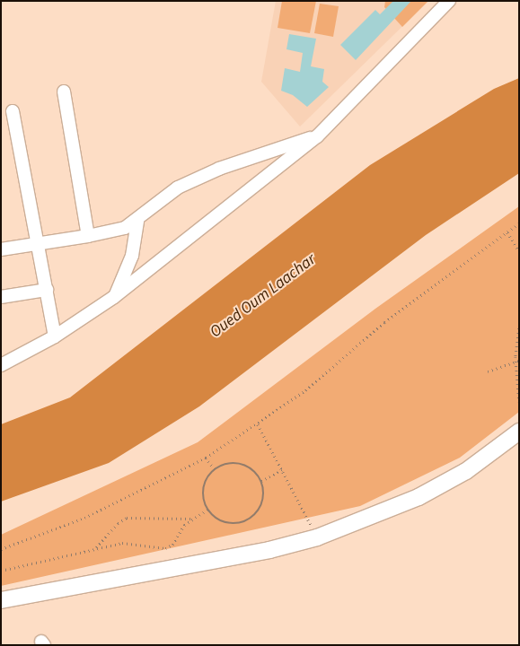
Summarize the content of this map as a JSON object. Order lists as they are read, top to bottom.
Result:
{
  "water": ["Oued Oum Laachar"]
}
